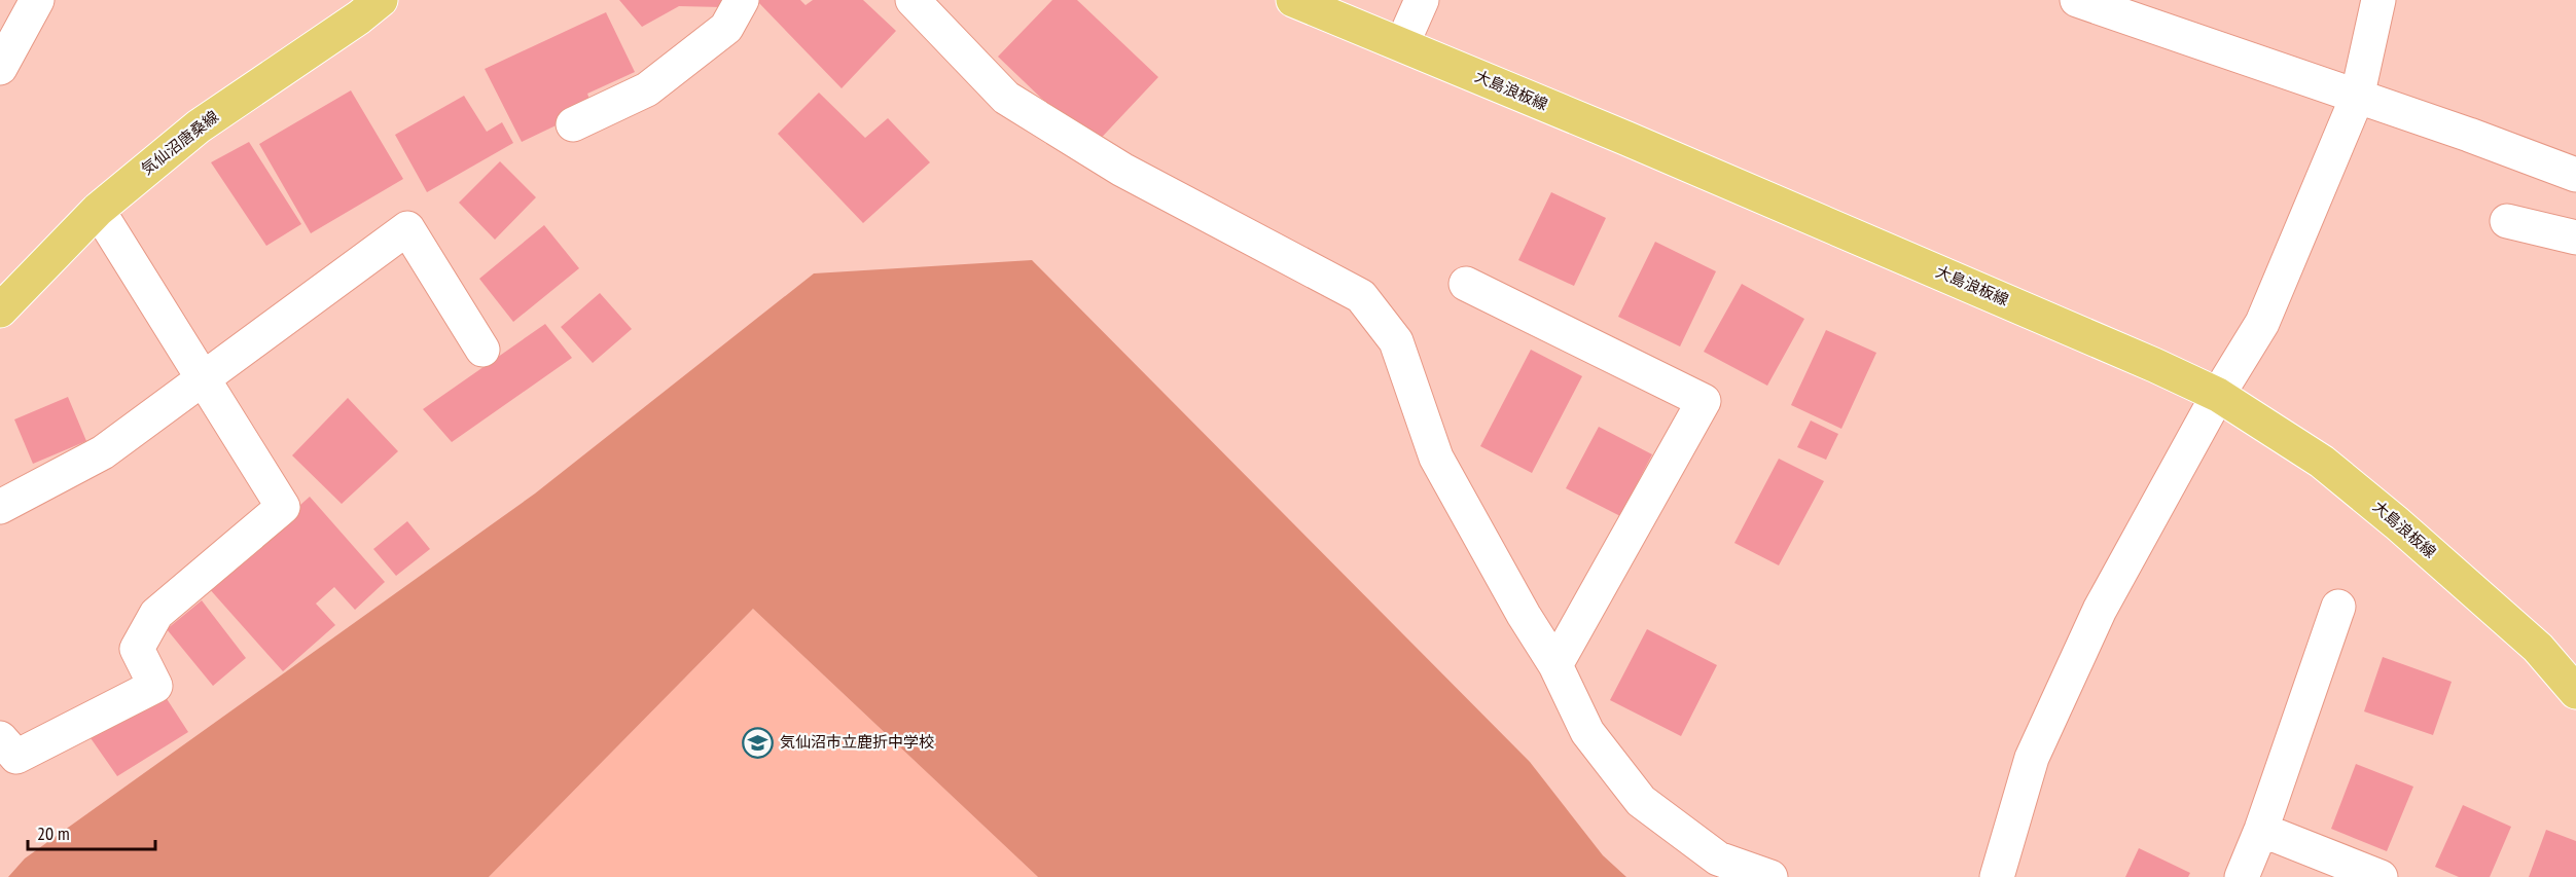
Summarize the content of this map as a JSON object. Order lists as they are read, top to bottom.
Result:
{
  "streets": {
    "main road": ["大島浪板線", "気仙沼唐桑線"]
  },
  "places": {
    "school or university": ["気仙沼市立鹿折中学校"]
  },
  "scale_bar": "20 m"
}
